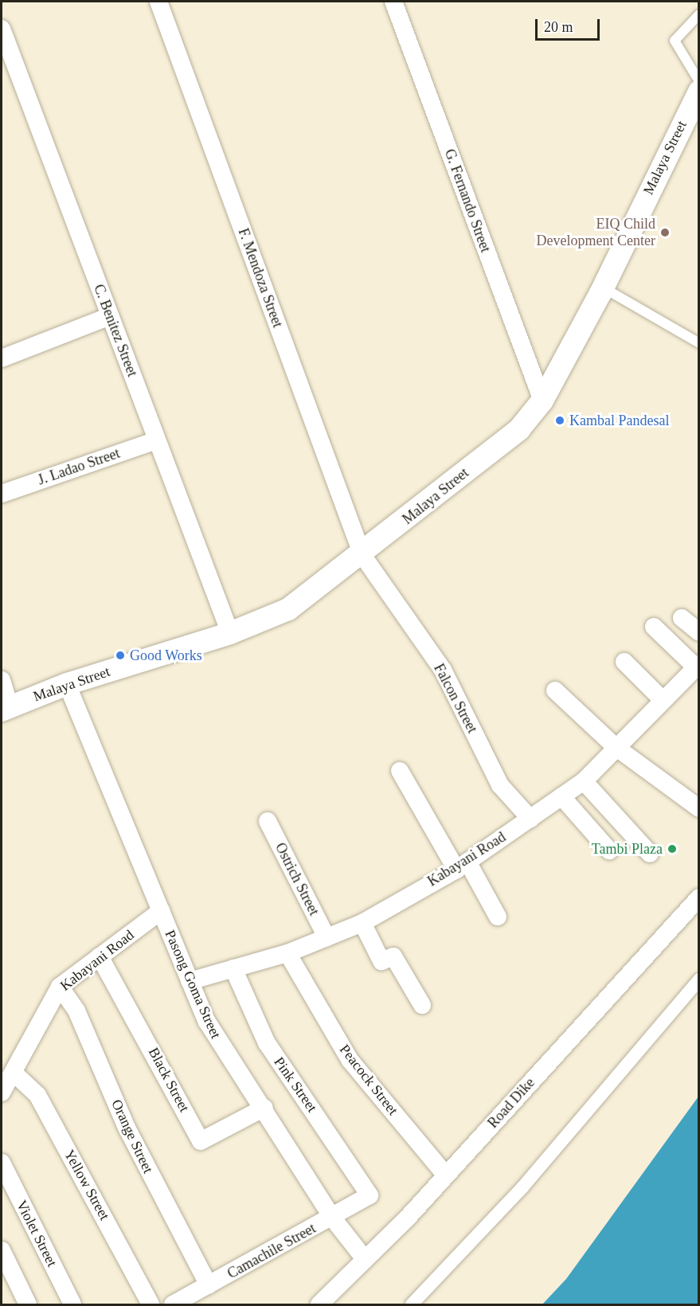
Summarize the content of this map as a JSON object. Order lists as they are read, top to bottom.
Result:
{
  "streets": {
    "street": [
      "Malaya Street",
      "G. Fernando Street",
      "F. Mendoza Street",
      "C. Benitez Street",
      "J. Ladao Street",
      "Falcon Street",
      "Kabayani Road",
      "Ostrich Street",
      "Pasong Goma Street",
      "Black Street",
      "Peacock Street",
      "Pink Street",
      "Road Dike",
      "Orange Street",
      "Yellow Street",
      "Violet Street",
      "Camachile Street"
    ]
  },
  "crossings": [
    ["Malaya Street", "G. Fernando Street"],
    ["Malaya Street", "F. Mendoza Street"],
    ["Malaya Street", "C. Benitez Street"],
    ["Malaya Street", "Falcon Street"],
    ["Malaya Street", "Pasong Goma Street"],
    ["F. Mendoza Street", "Falcon Street"],
    ["C. Benitez Street", "J. Ladao Street"],
    ["Falcon Street", "Kabayani Road"],
    ["Kabayani Road", "Ostrich Street"],
    ["Kabayani Road", "Pasong Goma Street"],
    ["Kabayani Road", "Black Street"],
    ["Kabayani Road", "Peacock Street"],
    ["Kabayani Road", "Pink Street"],
    ["Kabayani Road", "Orange Street"],
    ["Kabayani Road", "Yellow Street"],
    ["Pasong Goma Street", "Black Street"],
    ["Pasong Goma Street", "Road Dike"],
    ["Pasong Goma Street", "Camachile Street"],
    ["Peacock Street", "Road Dike"],
    ["Pink Street", "Camachile Street"],
    ["Orange Street", "Camachile Street"]
  ],
  "places": [
    "EIQ Child Development Center",
    "Kambal Pandesal",
    "Good Works",
    "Tambi Plaza"
  ],
  "scale_bar": "20 m"
}
